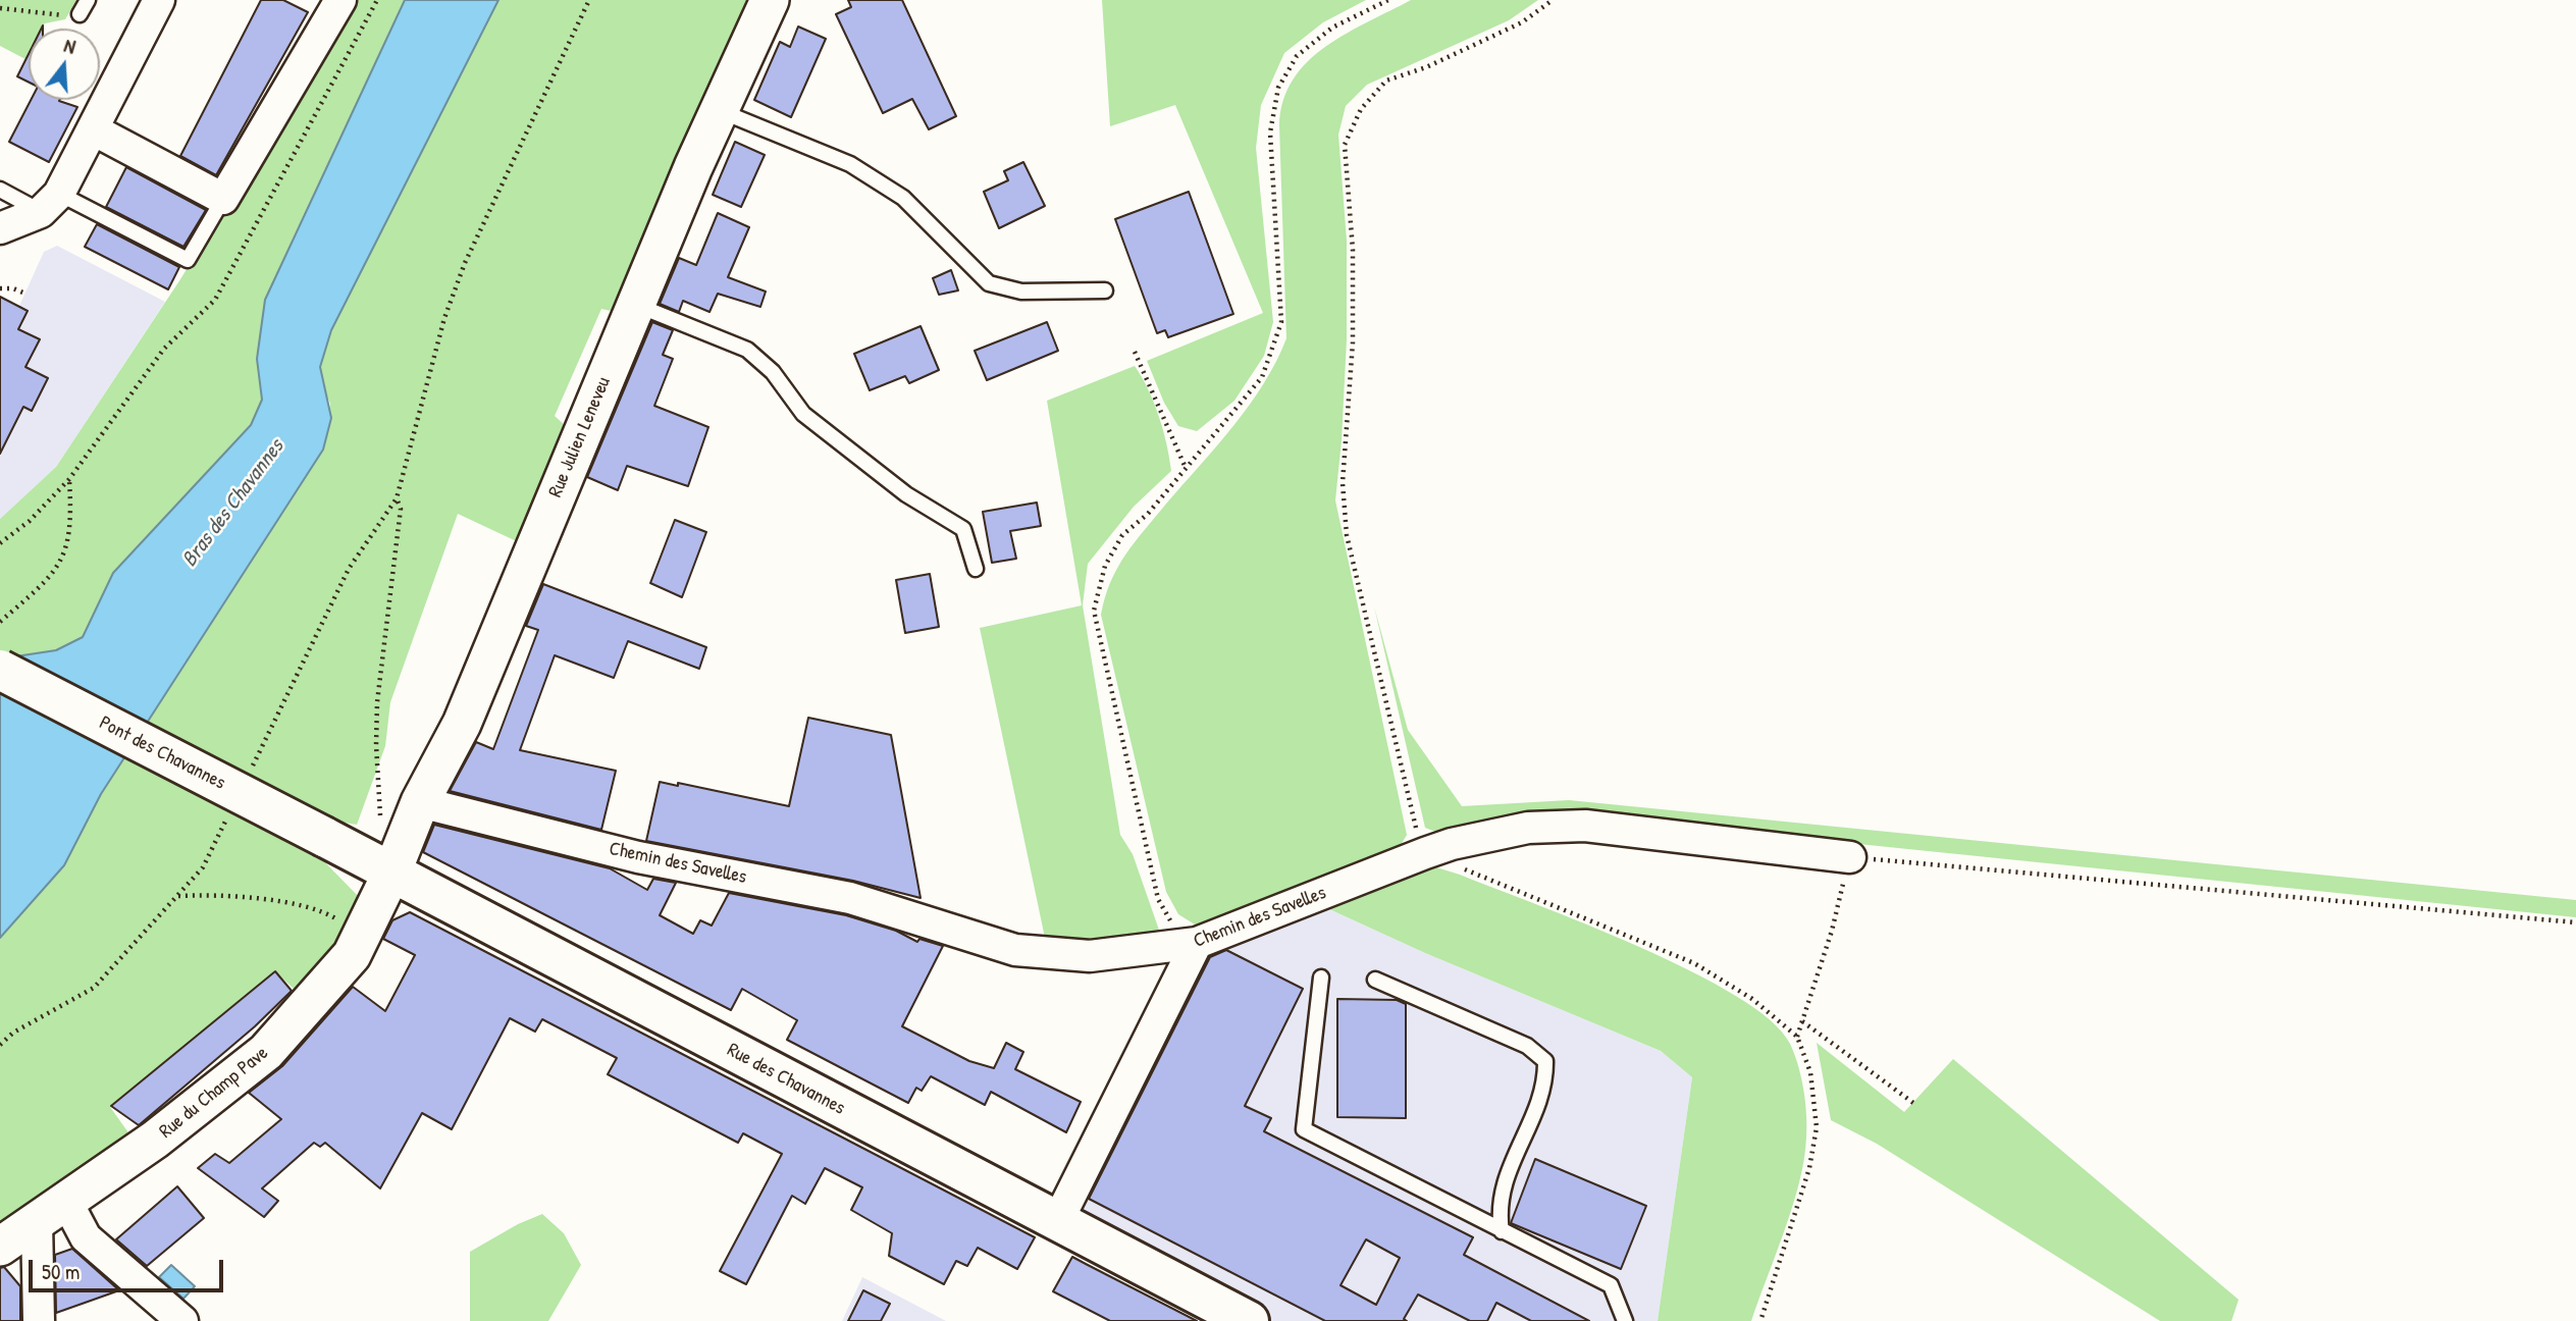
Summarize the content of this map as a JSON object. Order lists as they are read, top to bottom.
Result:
{
  "streets": {
    "main road": ["Pont des Chavannes", "Rue des Chavannes"],
    "street": ["Rue Julien Leneveu", "Chemin des Savelles", "Rue du Champ Pave"]
  },
  "crossings": [
    ["Rue Julien Leneveu", "Chemin des Savelles"],
    ["Rue Julien Leneveu", "Rue des Chavannes"],
    ["Rue Julien Leneveu", "Rue du Champ Pave"],
    ["Pont des Chavannes", "Rue des Chavannes"],
    ["Rue des Chavannes", "Rue du Champ Pave"]
  ],
  "water": ["Bras des Chavannes"],
  "scale_bar": "50 m",
  "north": "top"
}
